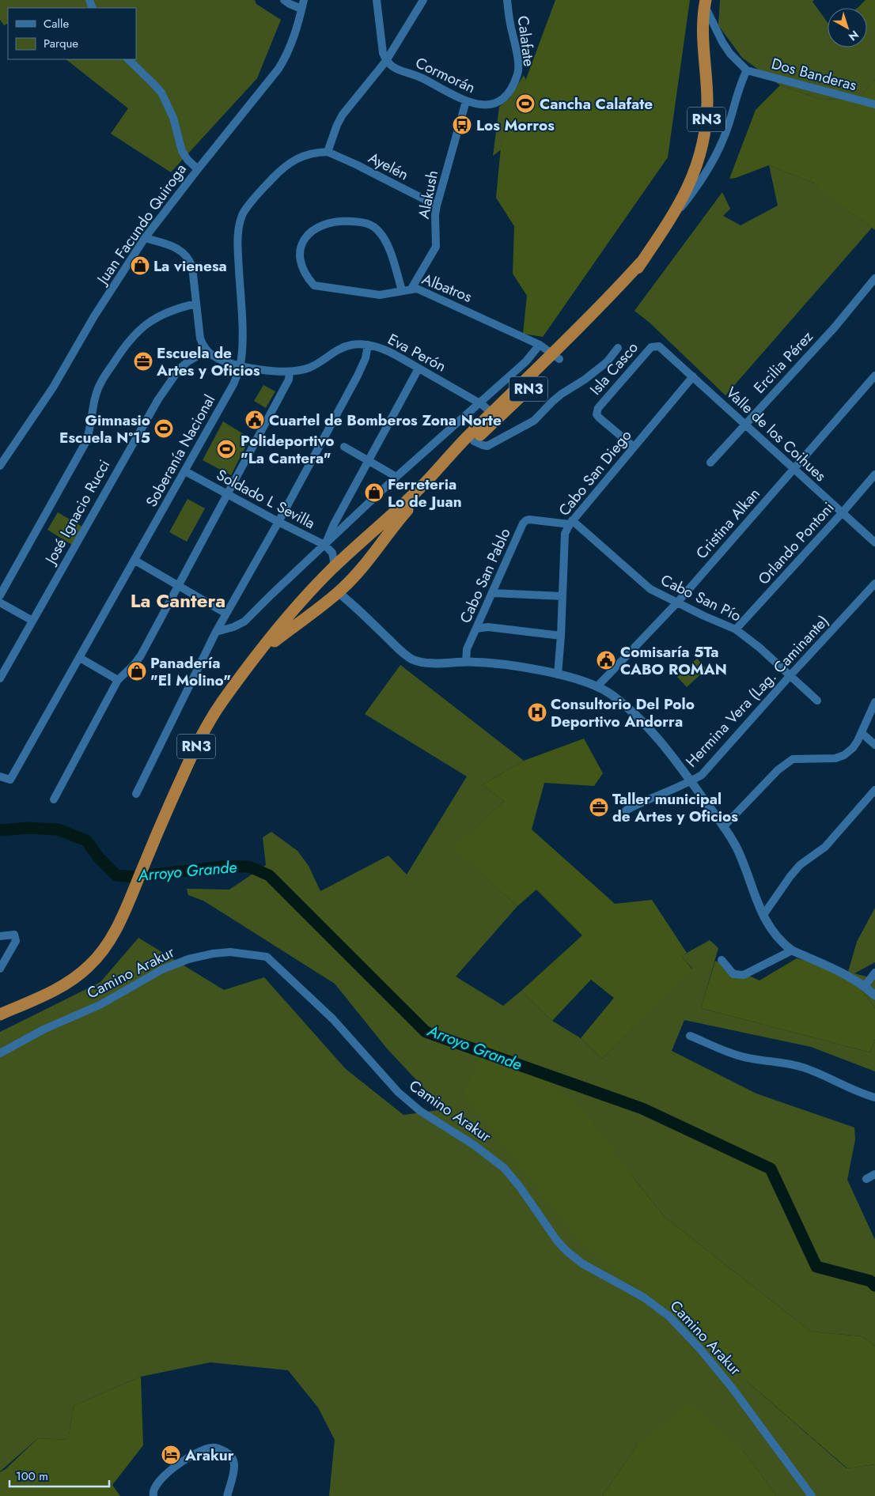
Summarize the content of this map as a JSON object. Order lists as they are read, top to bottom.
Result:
{
  "streets": {
    "highway": ["RN3"],
    "street": [
      "Calafate",
      "Dos Banderas",
      "Cormorán",
      "Ayelén",
      "Alakush",
      "Juan Facundo Quiroga",
      "Albatros",
      "Eva Perón",
      "Ercilia Pérez",
      "Isla Casco",
      "Valle de los Coihues",
      "Soberanía Nacional",
      "Cabo San Diego",
      "Soldado L Sevilla",
      "José Ignacio Rucci",
      "Cristina Alkan",
      "Orlando Pontoni",
      "Cabo San Pablo",
      "Cabo San Pío",
      "Hermina Vera (Lag. Caminante)",
      "Camino Arakur"
    ]
  },
  "crossings": [
    ["Calafate", "Cormorán"],
    ["Cormorán", "Alakush"],
    ["RN3", "Albatros"],
    ["RN3", "Eva Perón"],
    ["Ayelén", "Alakush"],
    ["Ayelén", "Soberanía Nacional"],
    ["Alakush", "Albatros"],
    ["Eva Perón", "Soberanía Nacional"],
    ["Eva Perón", "José Ignacio Rucci"],
    ["Ercilia Pérez", "Valle de los Coihues"],
    ["Isla Casco", "Valle de los Coihues"],
    ["Isla Casco", "Cabo San Diego"],
    ["Valle de los Coihues", "Cabo San Diego"],
    ["Valle de los Coihues", "Cristina Alkan"],
    ["Valle de los Coihues", "Orlando Pontoni"],
    ["Soberanía Nacional", "Soldado L Sevilla"],
    ["Cabo San Diego", "Cabo San Pablo"],
    ["Cabo San Diego", "Cabo San Pío"],
    ["Cristina Alkan", "Cabo San Pío"],
    ["Orlando Pontoni", "Cabo San Pío"],
    ["Cabo San Pablo", "Cabo San Pío"],
    ["Cabo San Pío", "Hermina Vera (Lag. Caminante)"]
  ],
  "districts": ["La Cantera"],
  "water": ["Arroyo Grande"],
  "places": {
    "sports": ["Cancha Calafate", "Gimnasio Escuela N°15", "Polideportivo \"La Cantera\""],
    "bus stop": ["Los Morros"],
    "shop": ["La vienesa", "Ferreteria Lo de Juan", "Panadería \"El Molino\""],
    "office": ["Escuela de Artes y Oficios", "Taller municipal de Artes y Oficios"],
    "public building": ["Cuartel de Bomberos Zona Norte", "Comisaría 5Ta CABO ROMAN"],
    "hospital": ["Consultorio Del Polo Deportivo Andorra"],
    "hotel": ["Arakur"]
  },
  "legend": ["Calle", "Parque"],
  "scale_bar": "100 m",
  "north": "bottom right"
}
